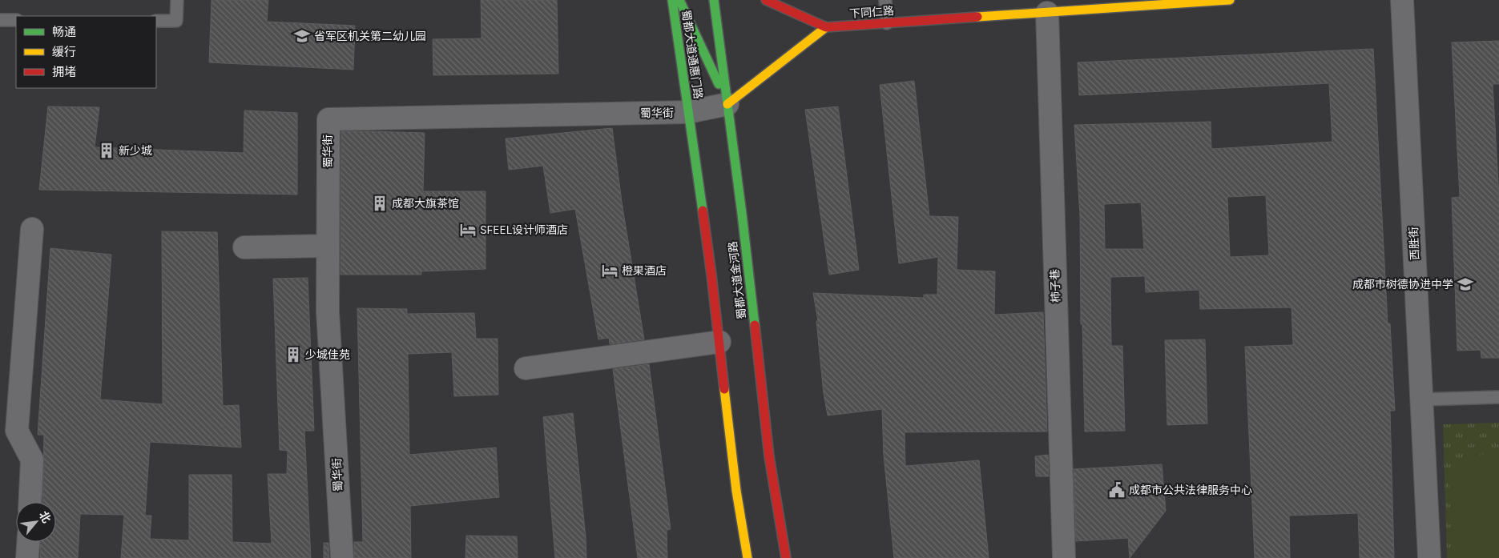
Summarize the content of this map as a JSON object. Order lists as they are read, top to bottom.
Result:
{
  "streets": {
    "main road": ["下同仁路", "蜀都大道通惠门路", "蜀都大道金河路"],
    "street": ["蜀华街", "西胜街", "柿子巷"]
  },
  "crossings": [
    ["下同仁路", "柿子巷"],
    ["蜀都大道通惠门路", "蜀华街"],
    ["蜀华街", "蜀都大道金河路"]
  ],
  "places": {
    "school or university": ["省军区机关第二幼儿园", "成都市树德协进中学"],
    "building": ["新少城", "成都大旗茶馆", "少城佳苑"],
    "hotel": ["SFEEL设计师酒店", "橙果酒店"],
    "public building": ["成都市公共法律服务中心"]
  },
  "legend": ["畅通", "缓行", "拥堵"],
  "north": "top right"
}
